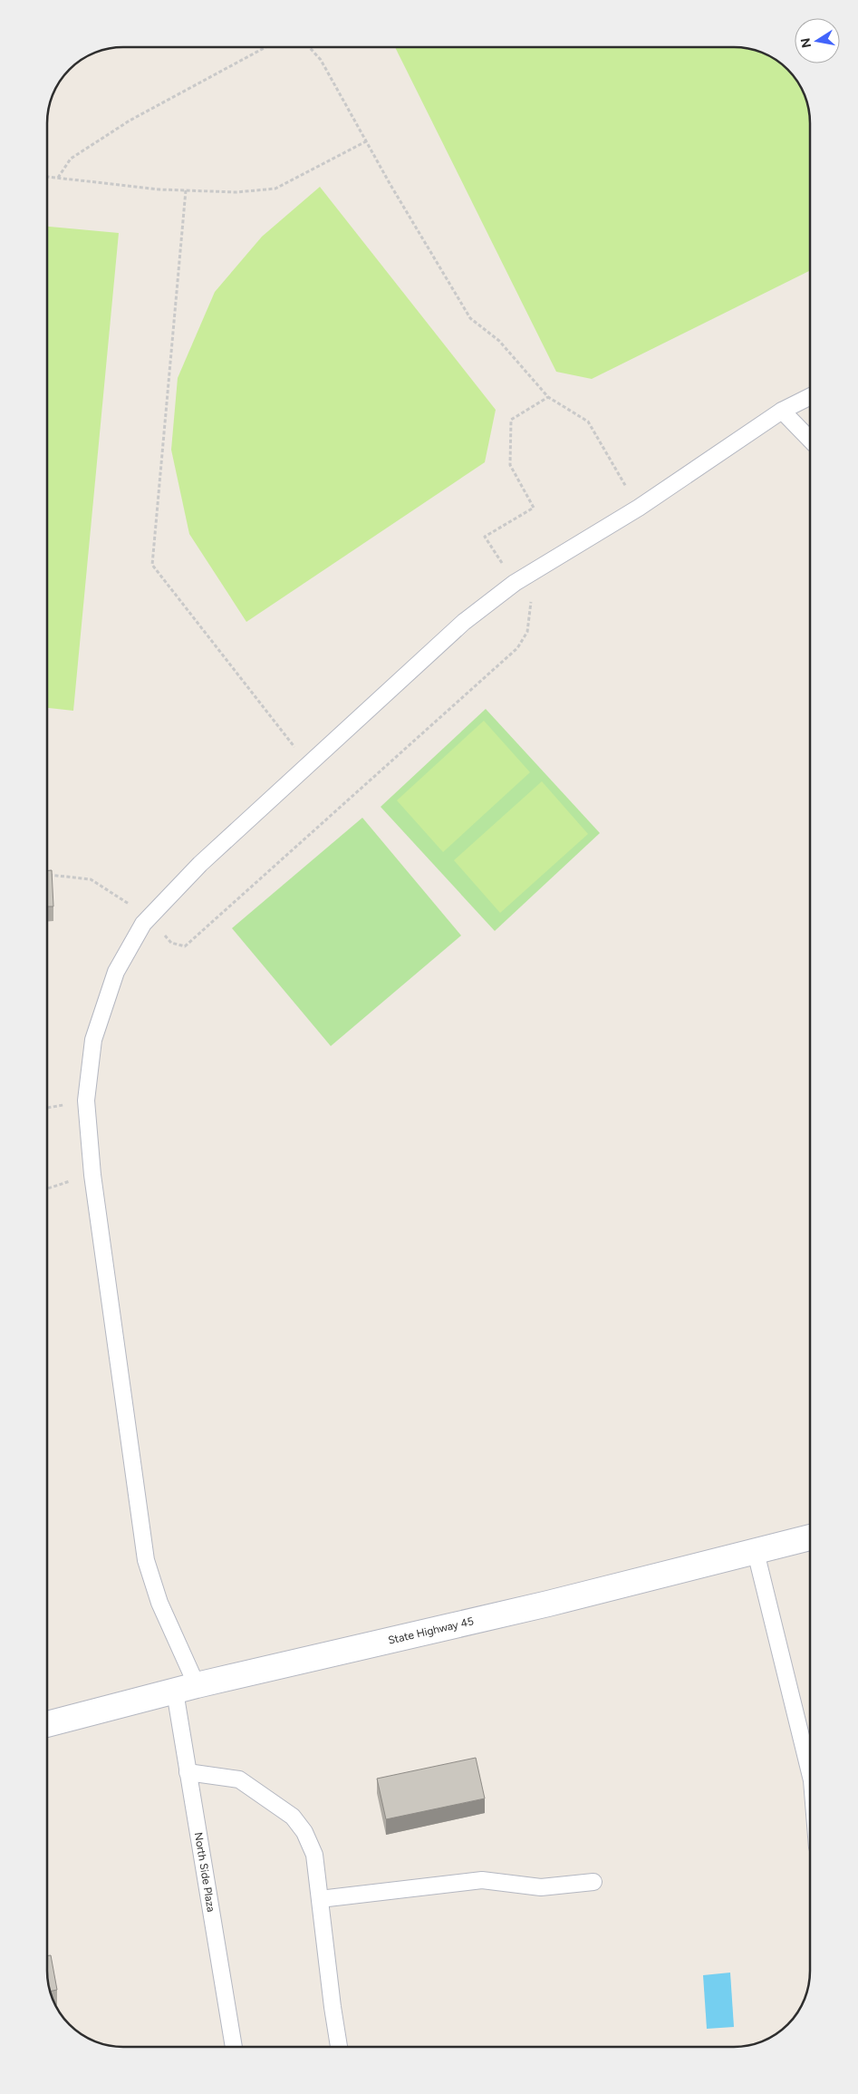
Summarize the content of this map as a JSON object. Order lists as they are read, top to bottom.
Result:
{
  "streets": {
    "main road": ["State Highway 45"],
    "lane": ["North Side Plaza"]
  },
  "crossings": [
    ["State Highway 45", "North Side Plaza"]
  ],
  "north": "left"
}
